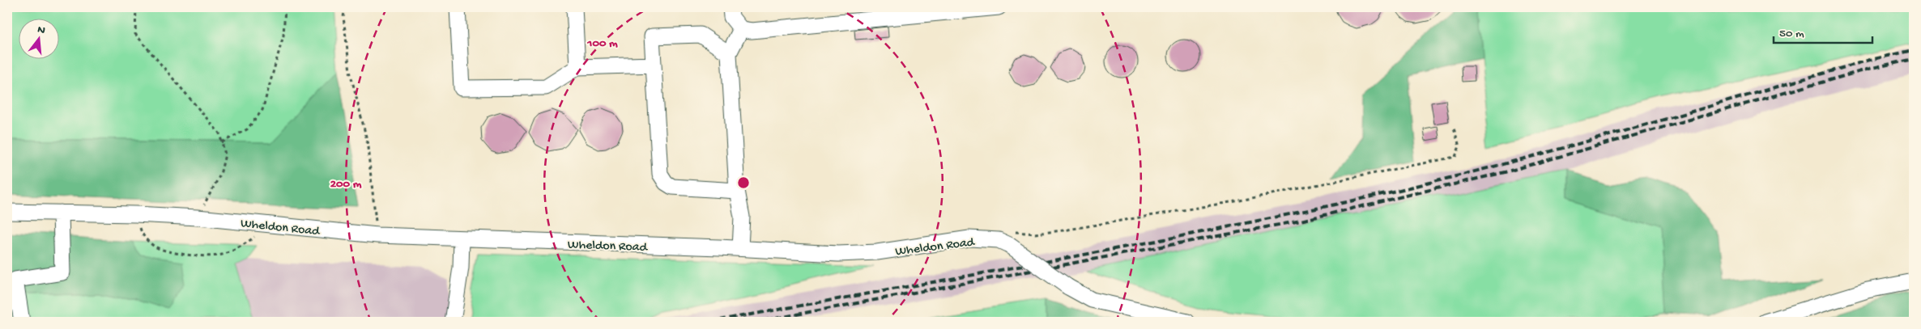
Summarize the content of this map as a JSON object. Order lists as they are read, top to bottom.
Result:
{
  "streets": {
    "street": ["Wheldon Road"]
  },
  "scale_bar": "50 m",
  "north": "top",
  "rings": ["100 m", "200 m"]
}
